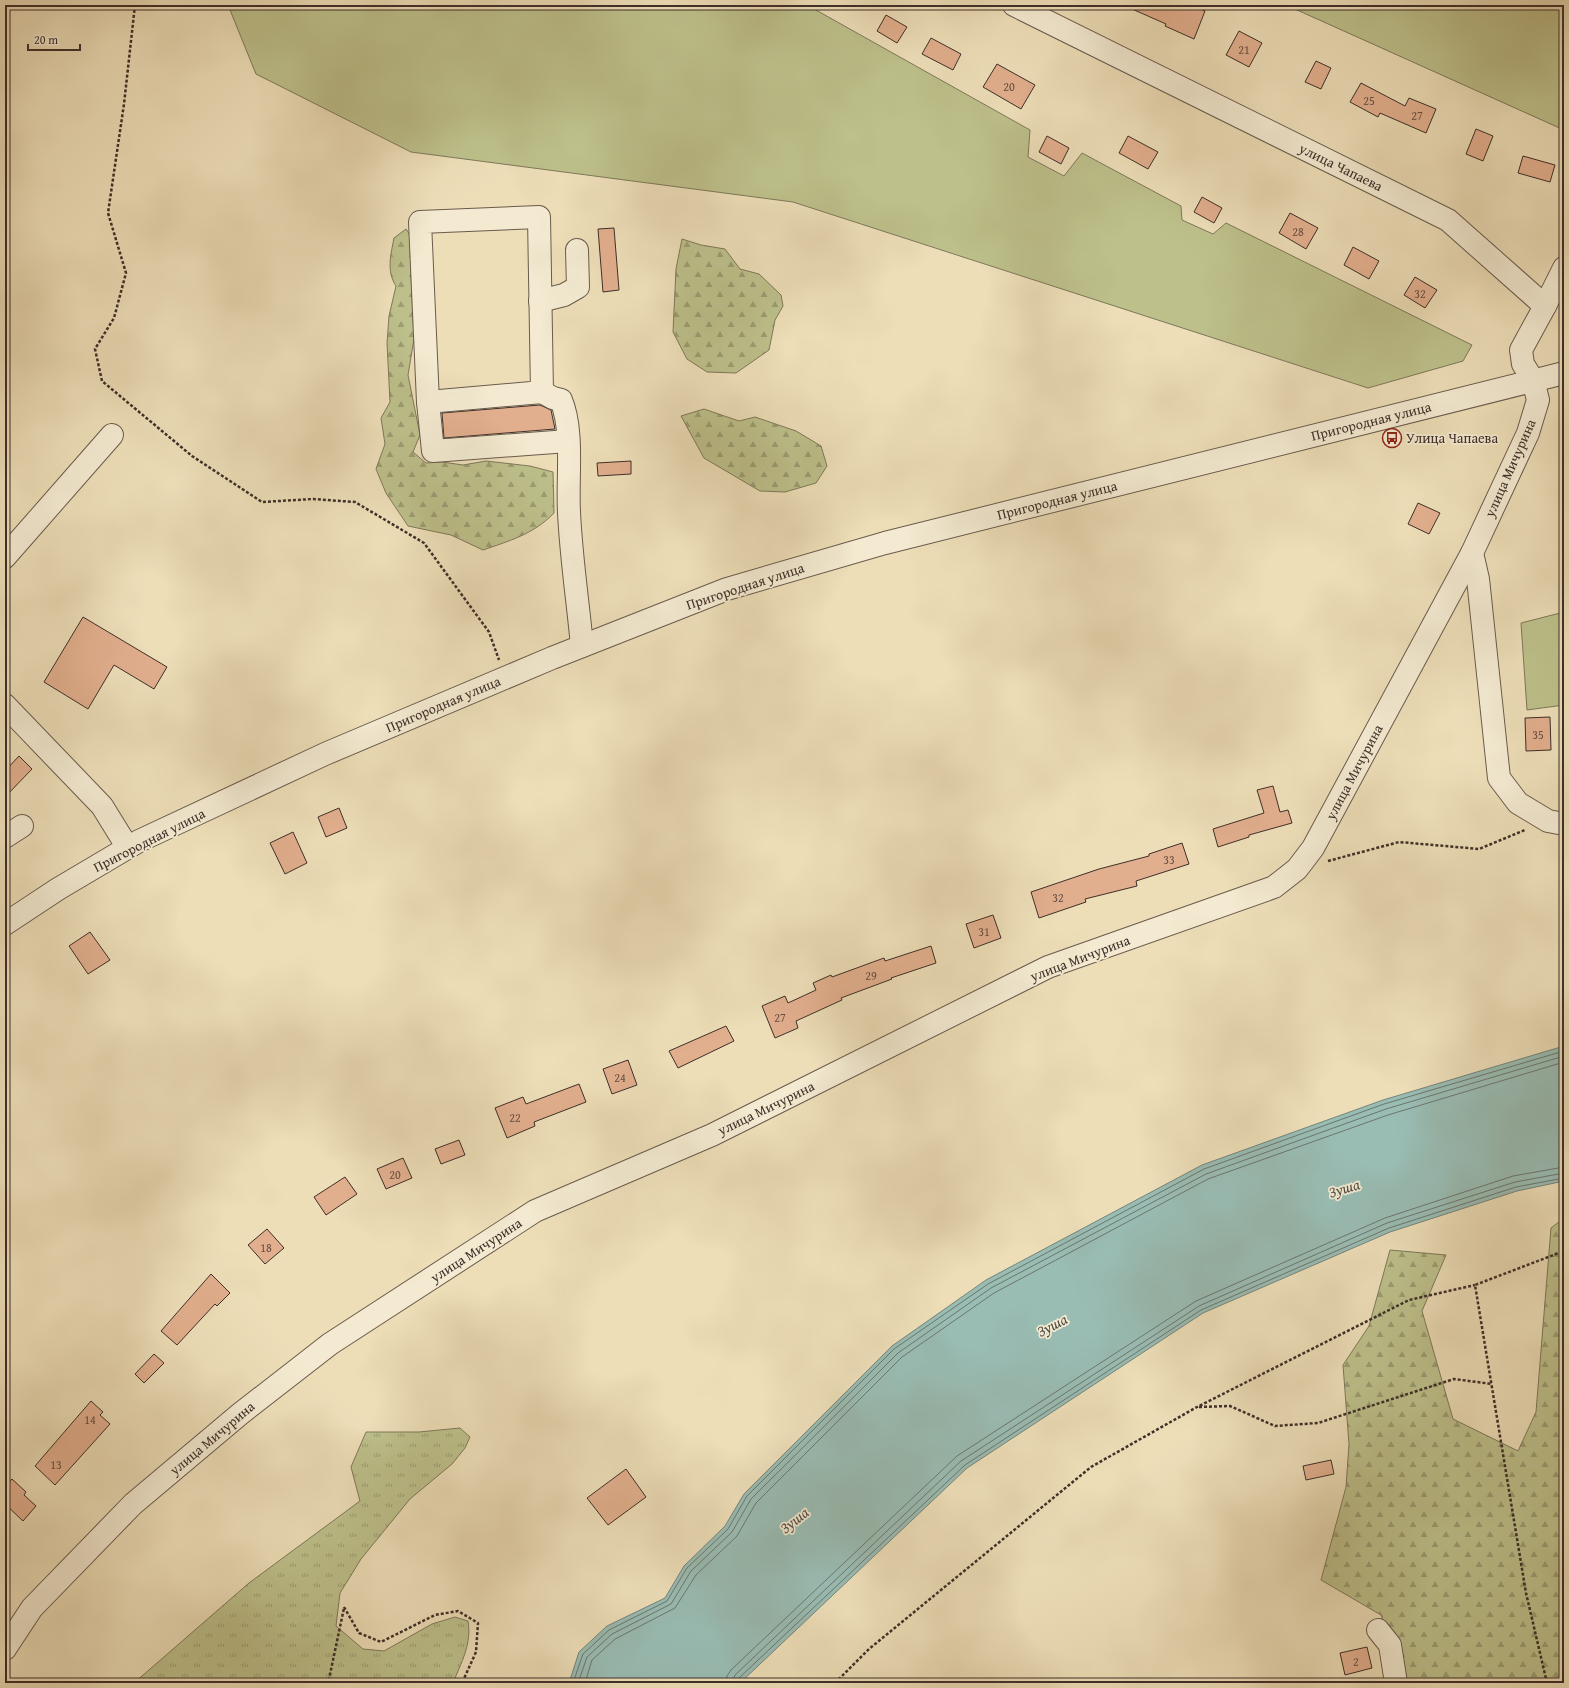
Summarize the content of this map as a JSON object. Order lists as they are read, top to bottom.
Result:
{
  "streets": {
    "street": ["улица Чапаева", "Пригородная улица", "улица Мичурина"]
  },
  "crossings": [
    ["Пригородная улица", "улица Мичурина"]
  ],
  "water": ["Зуша"],
  "places": {
    "bus stop": ["Улица Чапаева"]
  },
  "house_numbers": [
    "21",
    "20",
    "25",
    "27",
    "28",
    "32",
    "35",
    "33",
    "32",
    "31",
    "29",
    "27",
    "24",
    "22",
    "20",
    "18",
    "14",
    "13",
    "2"
  ],
  "scale_bar": "20 m"
}
